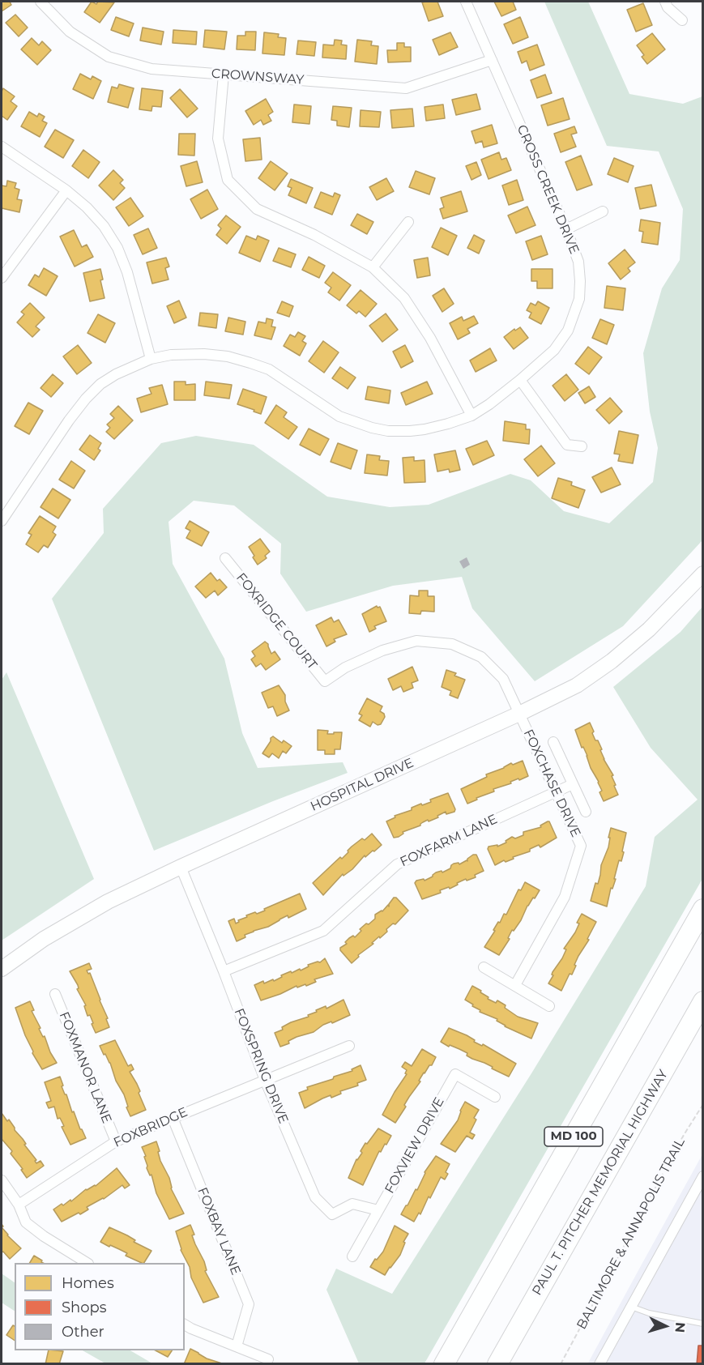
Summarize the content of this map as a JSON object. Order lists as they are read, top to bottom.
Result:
{
  "streets": {
    "highway": ["MD 100", "PAUL T. PITCHER MEMORIAL HIGHWAY"],
    "street": [
      "CROWNSWAY",
      "CROSS CREEK DRIVE",
      "FOXRIDGE COURT",
      "FOXCHASE DRIVE",
      "HOSPITAL DRIVE",
      "FOXFARM LANE",
      "FOXSPRING DRIVE",
      "FOXMANOR LANE",
      "FOXBRIDGE",
      "FOXVIEW DRIVE",
      "FOXBAY LANE"
    ],
    "path": ["BALTIMORE & ANNAPOLIS TRAIL"]
  },
  "crossings": [
    ["CROWNSWAY", "CROSS CREEK DRIVE"],
    ["FOXRIDGE COURT", "FOXCHASE DRIVE"],
    ["FOXRIDGE COURT", "HOSPITAL DRIVE"],
    ["FOXCHASE DRIVE", "HOSPITAL DRIVE"],
    ["FOXCHASE DRIVE", "FOXFARM LANE"],
    ["HOSPITAL DRIVE", "FOXSPRING DRIVE"],
    ["FOXFARM LANE", "FOXSPRING DRIVE"],
    ["FOXSPRING DRIVE", "FOXBRIDGE"],
    ["FOXSPRING DRIVE", "FOXVIEW DRIVE"],
    ["FOXMANOR LANE", "FOXBRIDGE"],
    ["FOXBRIDGE", "FOXBAY LANE"]
  ],
  "legend": ["Homes", "Shops", "Other"],
  "north": "right"
}
